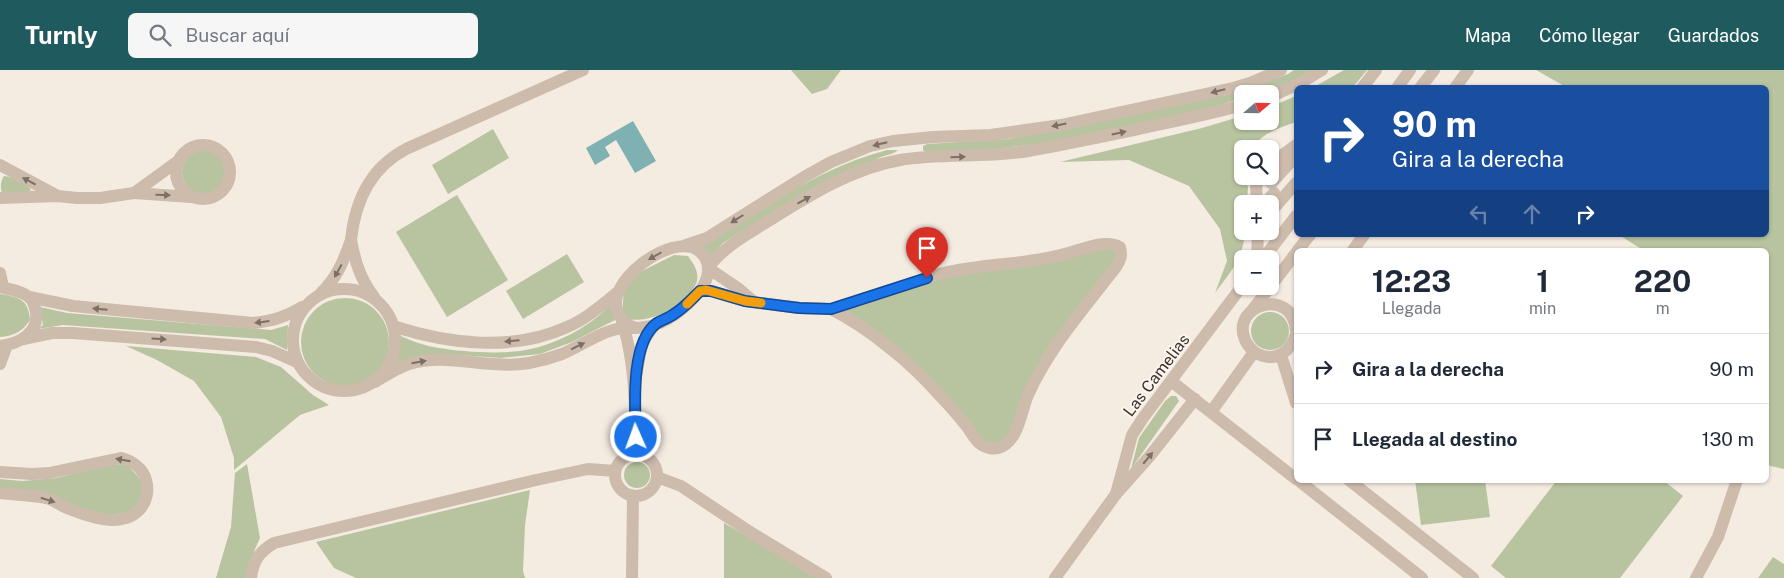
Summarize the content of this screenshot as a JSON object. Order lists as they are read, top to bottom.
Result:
{
  "streets": {
    "street": ["Las Camelias"]
  },
  "north": "right",
  "page": {
    "header": "Turnly",
    "search": "Buscar aquí",
    "nav": ["Mapa", "Cómo llegar", "Guardados"],
    "map_buttons": ["+", "−"],
    "turn": ["90 m", "Gira a la derecha"],
    "eta": [
      "12:23",
      "Llegada",
      "1",
      "min",
      "220",
      "m"
    ],
    "list": [
      {
        "name": "Gira a la derecha",
        "value": "90 m"
      },
      {
        "name": "Llegada al destino",
        "value": "130 m"
      }
    ]
  }
}
